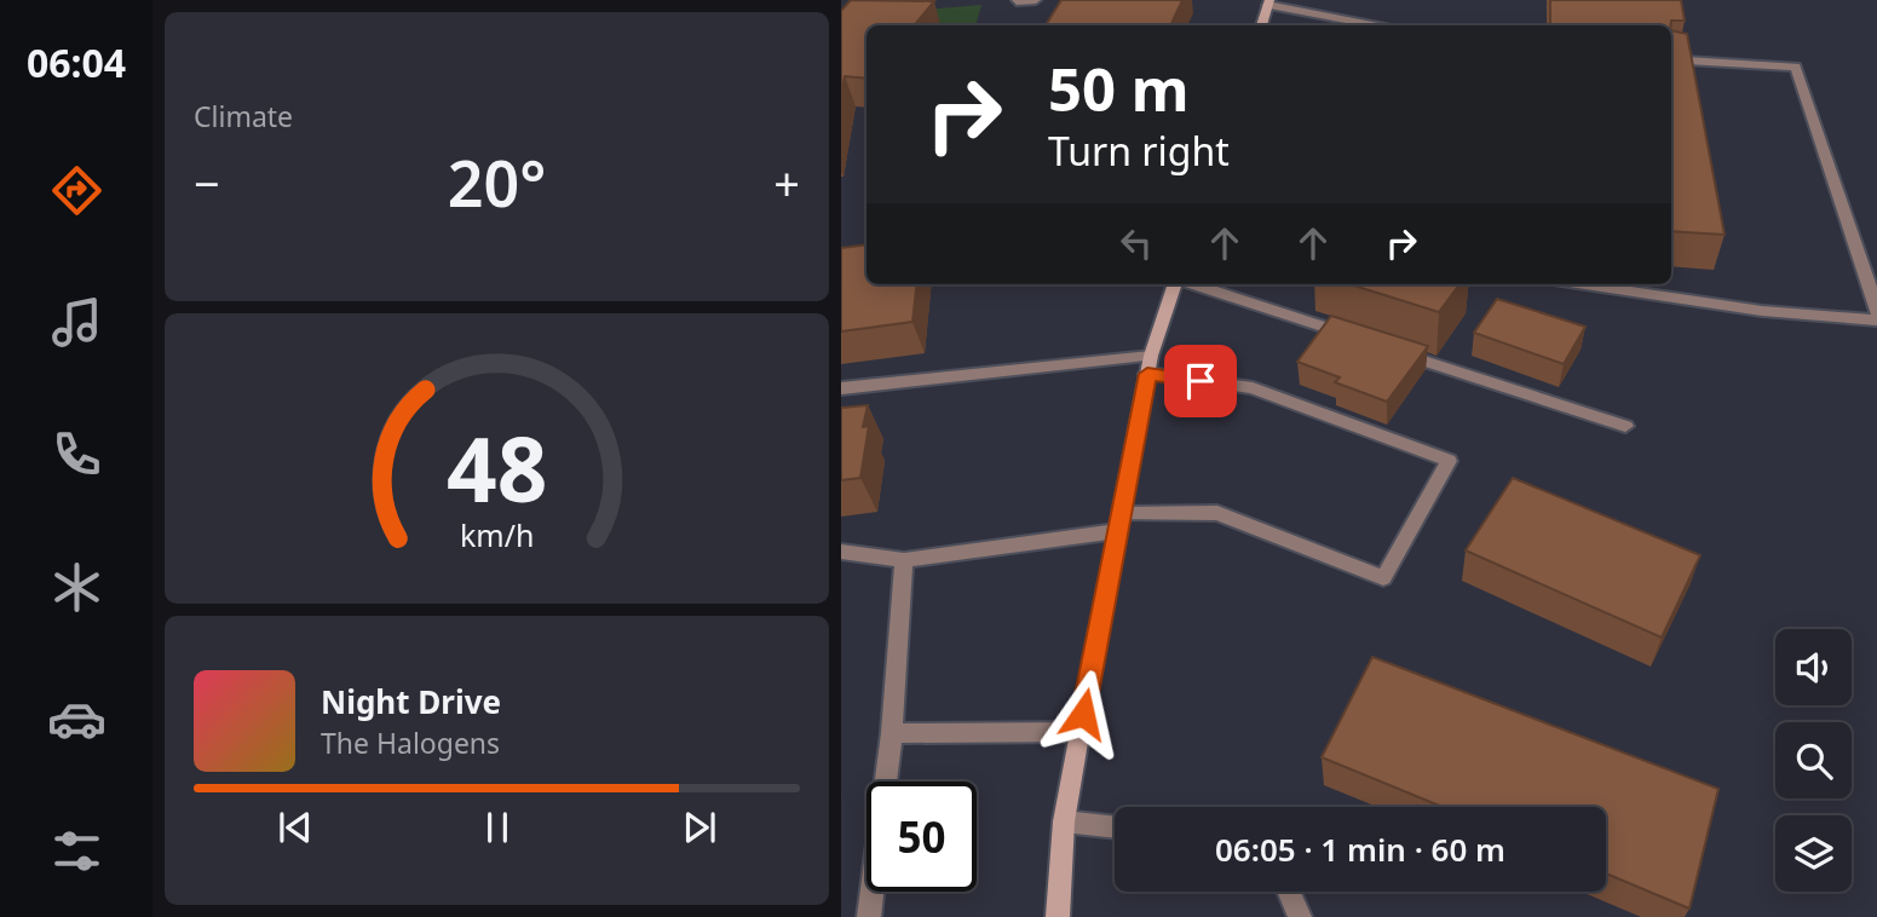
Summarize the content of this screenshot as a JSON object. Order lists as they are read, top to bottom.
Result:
{
  "page": {
    "tabs": "06:04",
    "tile": "Climate",
    "turn": ["50 m", "Turn right"],
    "heat": ["−", "20°", "+"],
    "song": ["Night Drive", "The Halogens"],
    "limit": "50",
    "trip": "06:05 · 1 min · 60 m",
    "gauge": ["48", "km/h"]
  }
}
